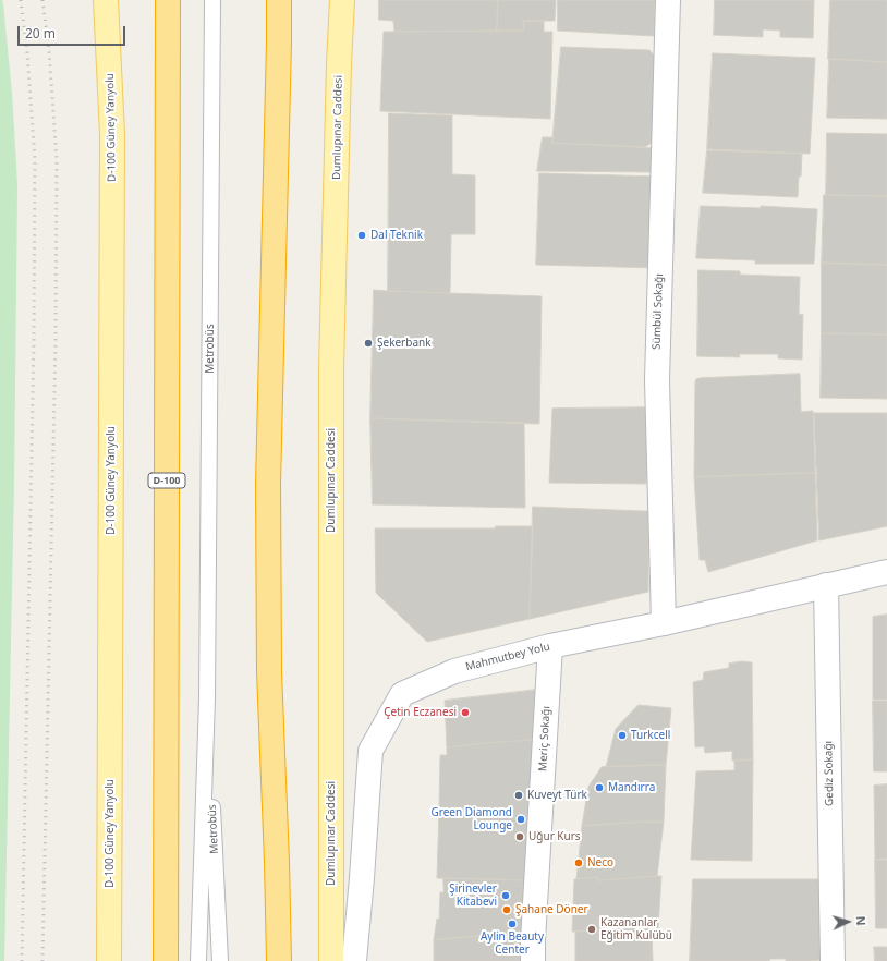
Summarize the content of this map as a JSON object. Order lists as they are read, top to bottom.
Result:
{
  "streets": {
    "highway": ["D-100"],
    "main road": ["D-100 Güney Yanyolu", "Dumlupınar Caddesi"],
    "street": [
      "Sümbül Sokağı",
      "Mahmutbey Yolu",
      "Meriç Sokağı",
      "Gediz Sokağı"
    ],
    "lane": ["Metrobüs"]
  },
  "crossings": [
    ["Sümbül Sokağı", "Mahmutbey Yolu"],
    ["Mahmutbey Yolu", "Meriç Sokağı"],
    ["Mahmutbey Yolu", "Gediz Sokağı"]
  ],
  "places": [
    "Dal Teknik",
    "Şekerbank",
    "Çetin Eczanesi",
    "Turkcell",
    "Mandırra",
    "Kuveyt Türk",
    "Green Diamond Lounge",
    "Uğur Kurs",
    "Neco",
    "Şirinevler Kitabevi",
    "Şahane Döner",
    "Aylin Beauty Center",
    "Kazananlar Eğitim Kulübü"
  ],
  "scale_bar": "20 m",
  "north": "right"
}
